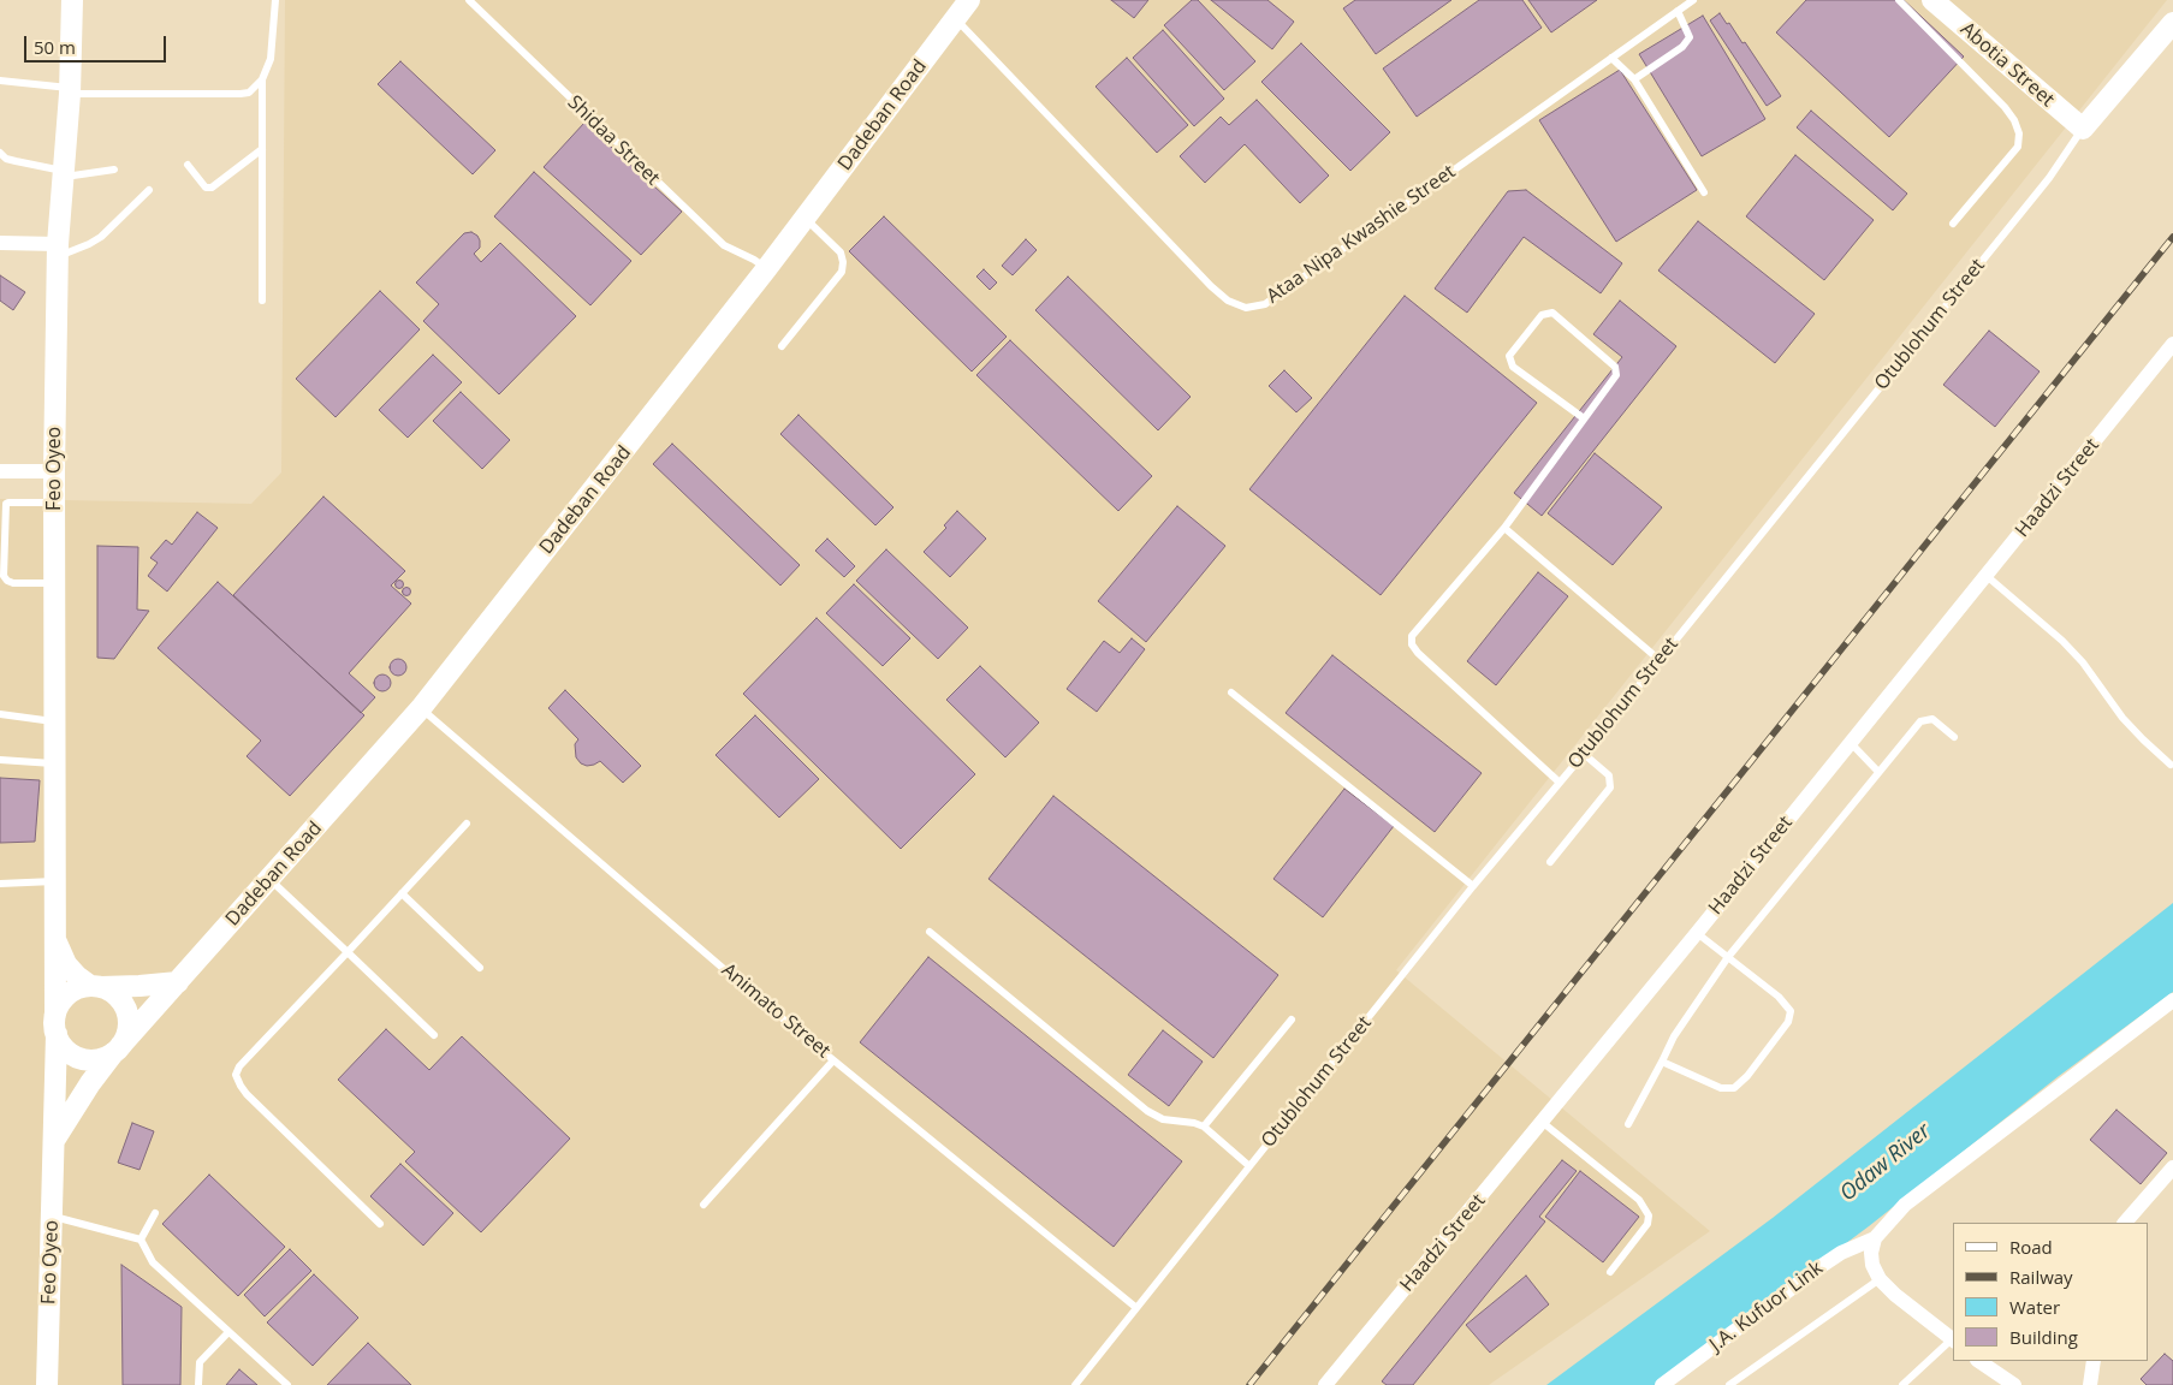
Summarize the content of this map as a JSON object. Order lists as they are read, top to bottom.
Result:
{
  "streets": {
    "street": [
      "Abotia Street",
      "Dadeban Road",
      "Otublohum Street",
      "Feo Oyeo",
      "Haadzi Street",
      "J.A. Kufuor Link"
    ],
    "lane": ["Shidaa Street", "Ataa Nipa Kwashie Street", "Animato Street"]
  },
  "crossings": [
    ["Abotia Street", "Otublohum Street"],
    ["Dadeban Road", "Shidaa Street"],
    ["Dadeban Road", "Ataa Nipa Kwashie Street"],
    ["Dadeban Road", "Feo Oyeo"],
    ["Dadeban Road", "Animato Street"],
    ["Otublohum Street", "Animato Street"]
  ],
  "water": ["Odaw River"],
  "legend": [
    "Road",
    "Railway",
    "Water",
    "Building"
  ],
  "scale_bar": "50 m"
}
